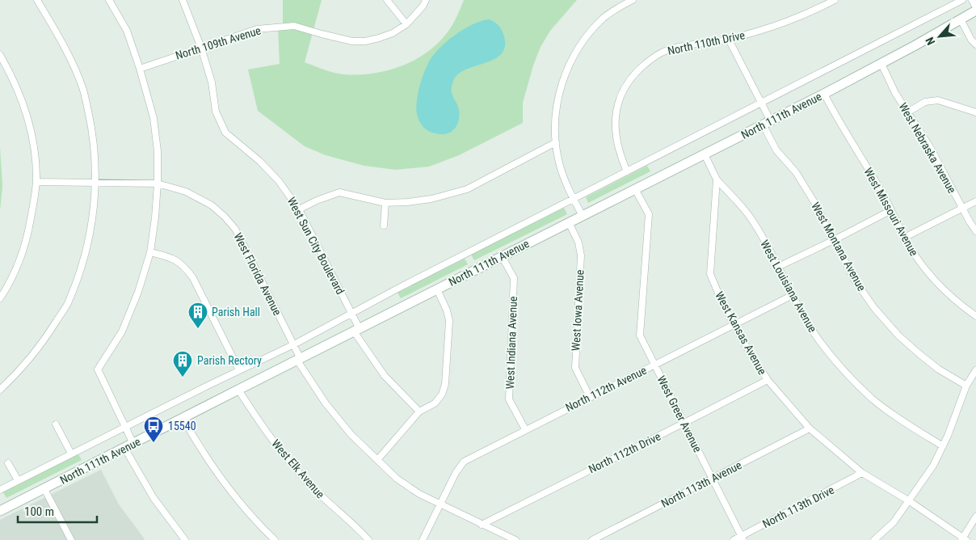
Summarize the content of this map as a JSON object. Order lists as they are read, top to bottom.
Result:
{
  "streets": {
    "street": [
      "North 109th Avenue",
      "North 110th Drive",
      "North 111th Avenue",
      "West Nebraska Avenue",
      "West Missouri Avenue",
      "West Sun City Boulevard",
      "West Montana Avenue",
      "West Florida Avenue",
      "West Louisiana Avenue",
      "West Iowa Avenue",
      "West Kansas Avenue",
      "West Indiana Avenue",
      "North 112th Avenue",
      "West Greer Avenue",
      "North 112th Drive",
      "West Elk Avenue",
      "North 113th Avenue",
      "North 113th Drive"
    ]
  },
  "crossings": [
    ["North 109th Avenue", "West Sun City Boulevard"],
    ["North 110th Drive", "North 111th Avenue"],
    ["North 110th Drive", "West Montana Avenue"],
    ["North 111th Avenue", "West Nebraska Avenue"],
    ["North 111th Avenue", "West Missouri Avenue"],
    ["North 111th Avenue", "West Sun City Boulevard"],
    ["North 111th Avenue", "West Montana Avenue"],
    ["North 111th Avenue", "West Florida Avenue"],
    ["North 111th Avenue", "West Iowa Avenue"],
    ["North 111th Avenue", "West Kansas Avenue"],
    ["North 111th Avenue", "West Indiana Avenue"],
    ["North 111th Avenue", "West Greer Avenue"],
    ["North 111th Avenue", "West Elk Avenue"],
    ["West Florida Avenue", "North 112th Avenue"],
    ["West Florida Avenue", "North 112th Drive"],
    ["West Louisiana Avenue", "West Kansas Avenue"],
    ["West Louisiana Avenue", "North 112th Avenue"],
    ["West Iowa Avenue", "North 112th Avenue"],
    ["West Kansas Avenue", "North 112th Avenue"],
    ["West Kansas Avenue", "North 112th Drive"],
    ["West Kansas Avenue", "North 113th Avenue"],
    ["West Kansas Avenue", "North 113th Drive"],
    ["West Indiana Avenue", "North 112th Avenue"],
    ["North 112th Avenue", "West Greer Avenue"],
    ["West Greer Avenue", "North 112th Drive"],
    ["West Greer Avenue", "North 113th Avenue"],
    ["West Greer Avenue", "North 113th Drive"]
  ],
  "places": {
    "building": ["Parish Hall", "Parish Rectory"],
    "bus stop": ["15540"]
  },
  "scale_bar": "100 m",
  "north": "bottom left"
}
